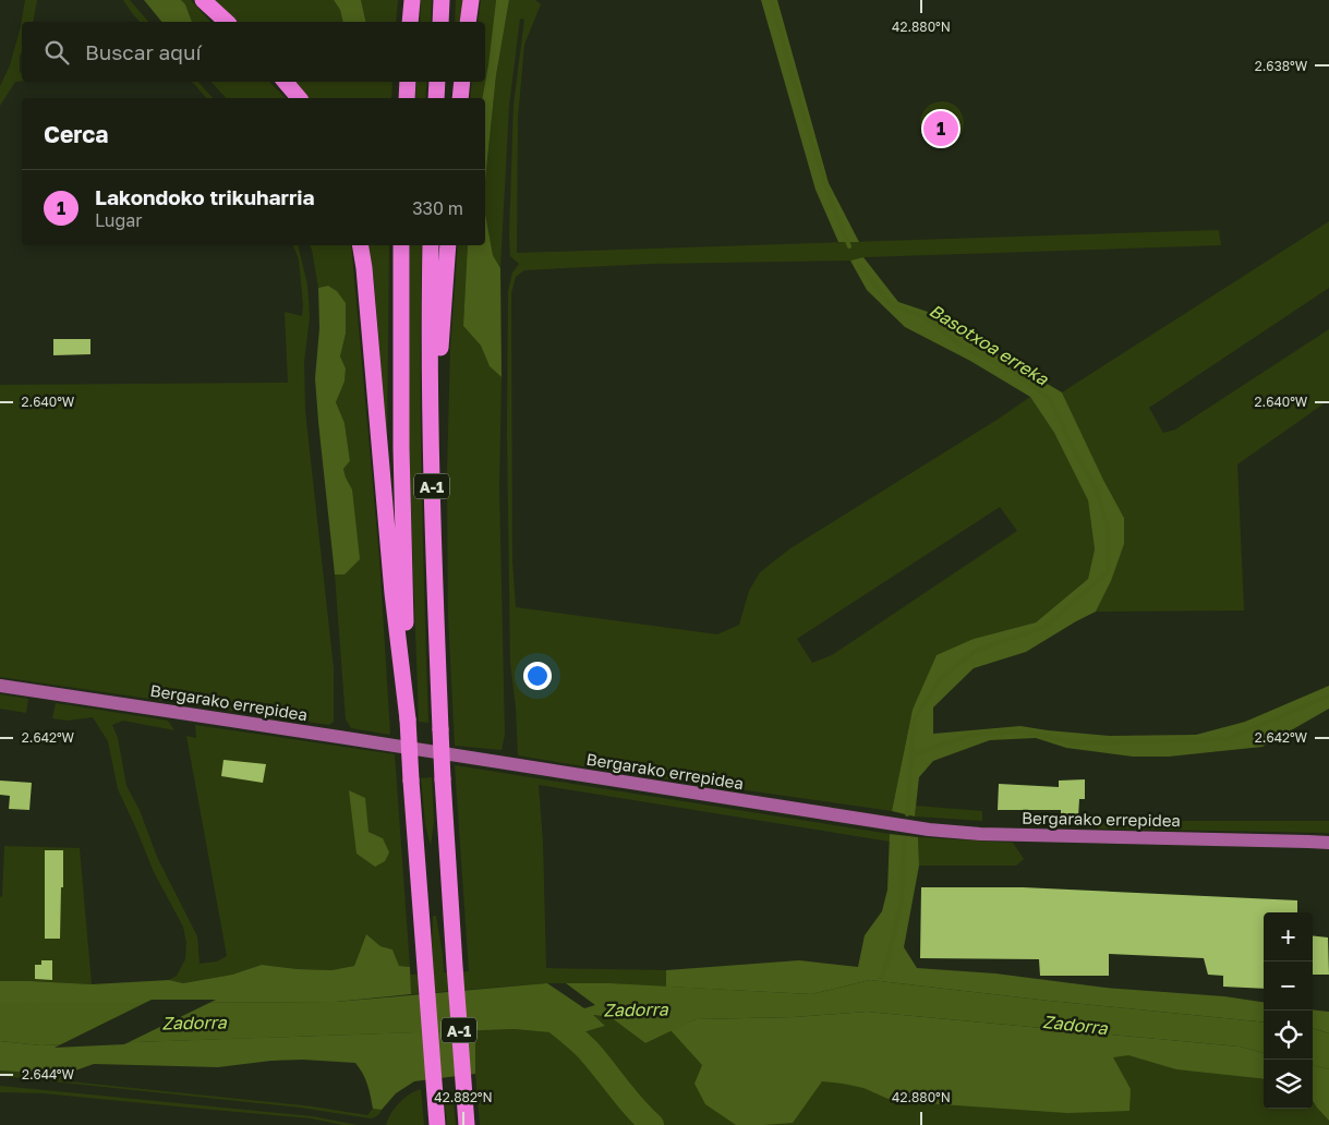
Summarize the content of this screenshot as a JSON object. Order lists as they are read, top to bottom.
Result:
{
  "streets": {
    "highway": ["A-1"],
    "street": ["Bergarako errepidea"]
  },
  "water": ["Basotxoa erreka", "Zadorra"],
  "page": {
    "search": "Buscar aquí",
    "heading": "Cerca",
    "pins": "1",
    "list": [
      {
        "mark": "1",
        "name": "Lakondoko trikuharria",
        "note": "Lugar",
        "value": "330 m"
      }
    ],
    "map_buttons": ["+", "−"]
  },
  "coordinates": [
    "42.880°N",
    "2.638°W",
    "2.640°W",
    "2.642°W",
    "2.644°W",
    "42.882°N"
  ]
}
